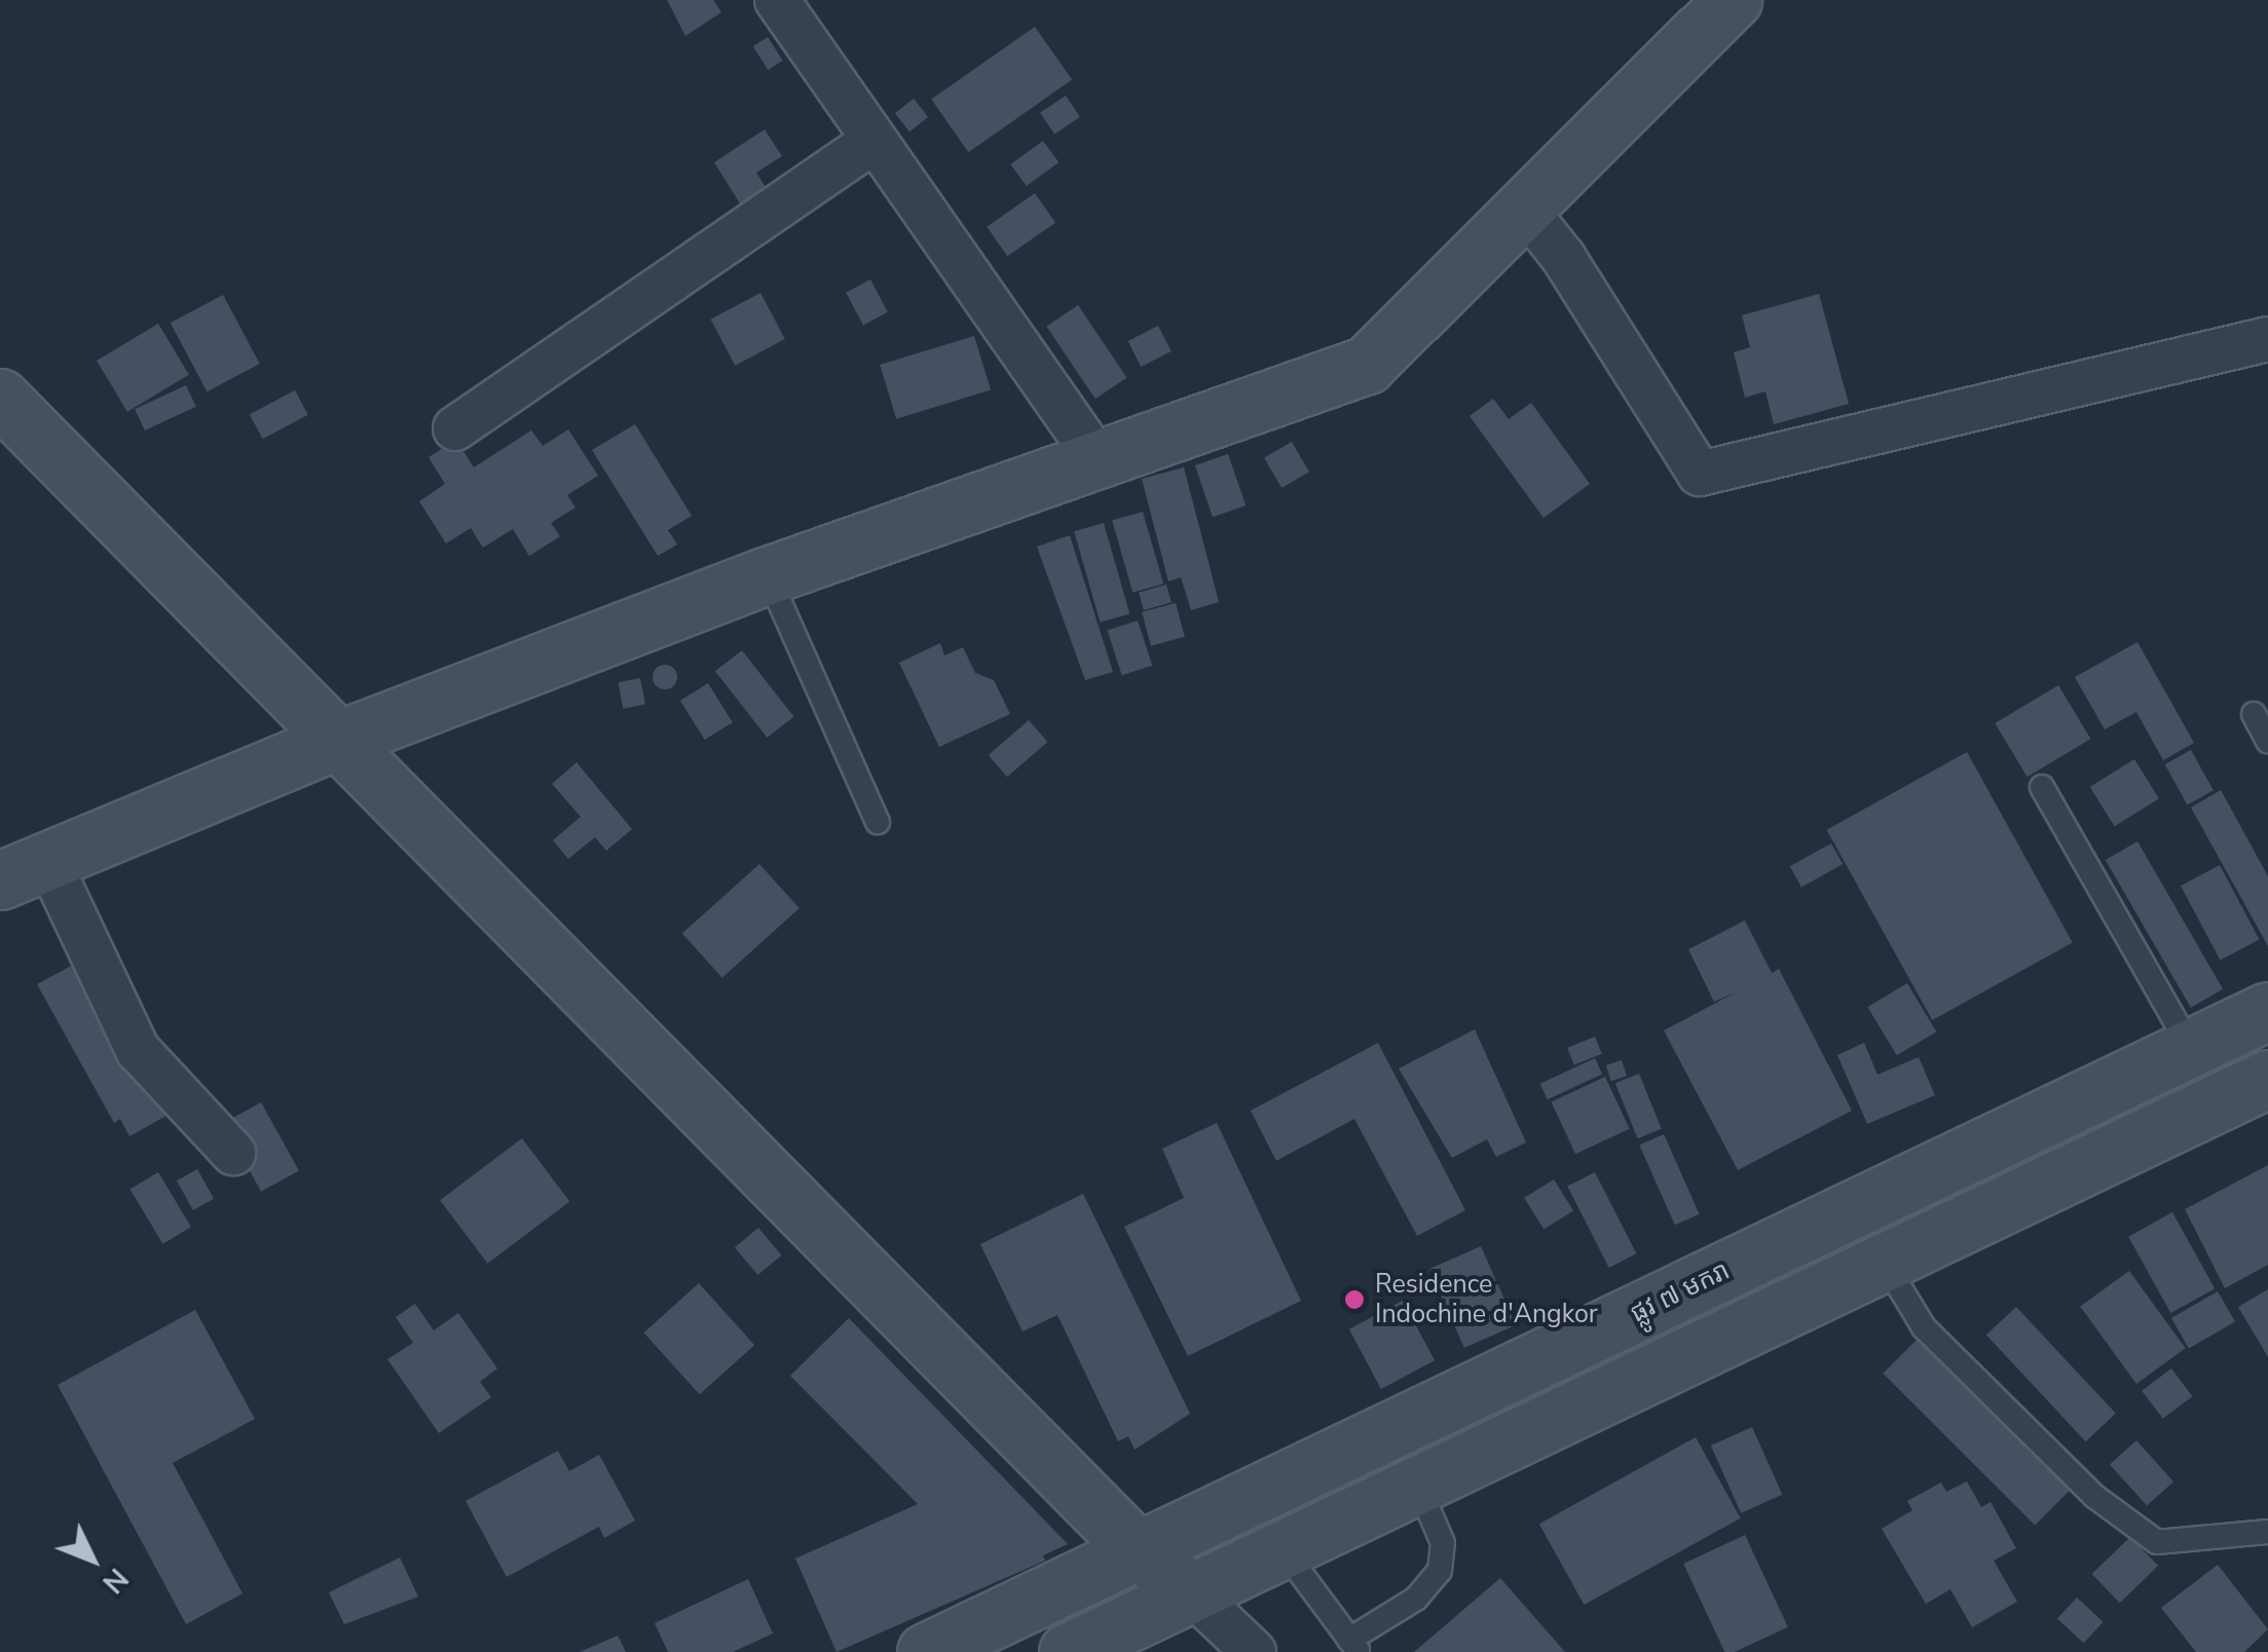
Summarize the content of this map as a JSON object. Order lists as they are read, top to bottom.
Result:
{
  "streets": {
    "street": ["ផ្លូវ ៧ មករា"]
  },
  "places": ["Residence Indochine d'Angkor"],
  "north": "bottom right"
}
